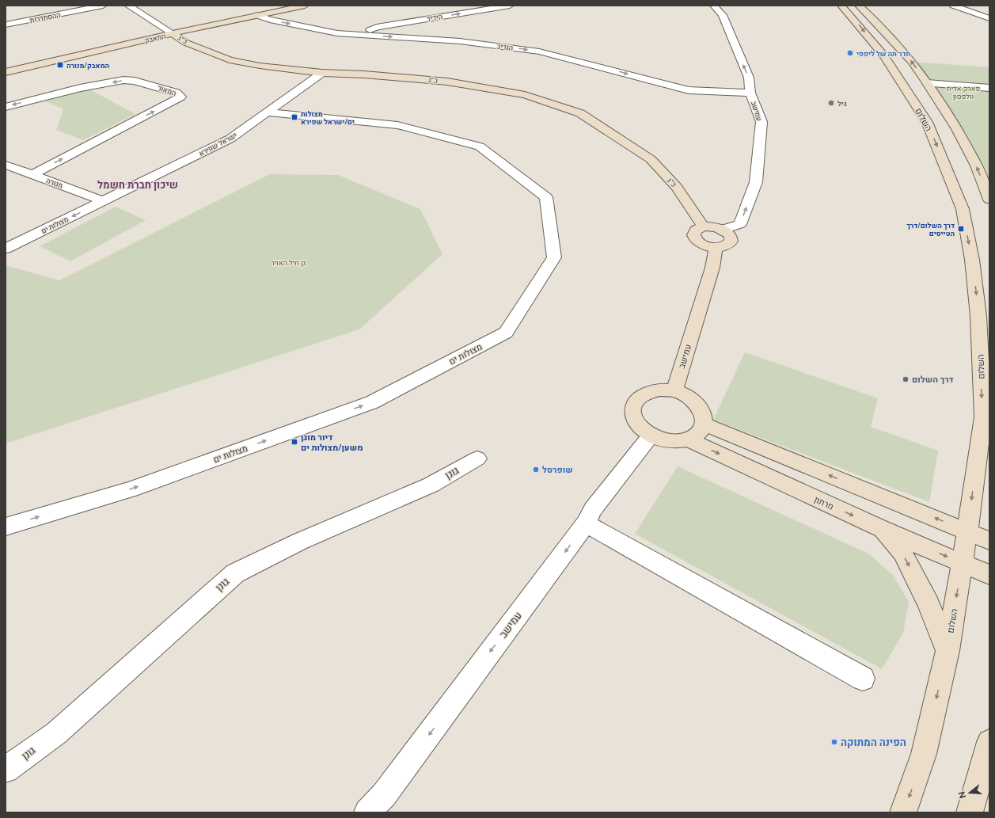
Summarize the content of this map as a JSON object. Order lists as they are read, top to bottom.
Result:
{
  "streets": {
    "street": [
      "ההסתדרות",
      "הידיד",
      "המאבק",
      "כ\"ג",
      "הנדיב",
      "המאור",
      "עמישב",
      "השלום",
      "ישראל שפירא",
      "מנורה",
      "מצולות ים",
      "גונן",
      "מרתון"
    ]
  },
  "crossings": [
    ["הידיד", "הנדיב"],
    ["המאבק", "כ\"ג"],
    ["המאבק", "הנדיב"],
    ["כ\"ג", "ישראל שפירא"],
    ["הנדיב", "עמישב"],
    ["המאור", "מנורה"],
    ["עמישב", "מרתון"],
    ["השלום", "מרתון"],
    ["ישראל שפירא", "מנורה"],
    ["ישראל שפירא", "מצולות ים"],
    ["מנורה", "מצולות ים"]
  ],
  "one_way": ["הידיד", "הנדיב"],
  "districts": ["שיכון חברת חשמל"],
  "parks": ["פארק אדית וולפסון", "גן חיל האויר"],
  "places": {
    "other": [
      "חדר תה של ליפפי",
      "גיל",
      "דרך השלום",
      "שופרסל",
      "הפינה המתוקה"
    ],
    "transit": [
      "המאבק/מנורה",
      "מצולות ים/ישראל שפירא",
      "דרך השלום/דרך הטייסים",
      "דיור מוגן משען/מצולות ים"
    ]
  },
  "north": "left"
}
